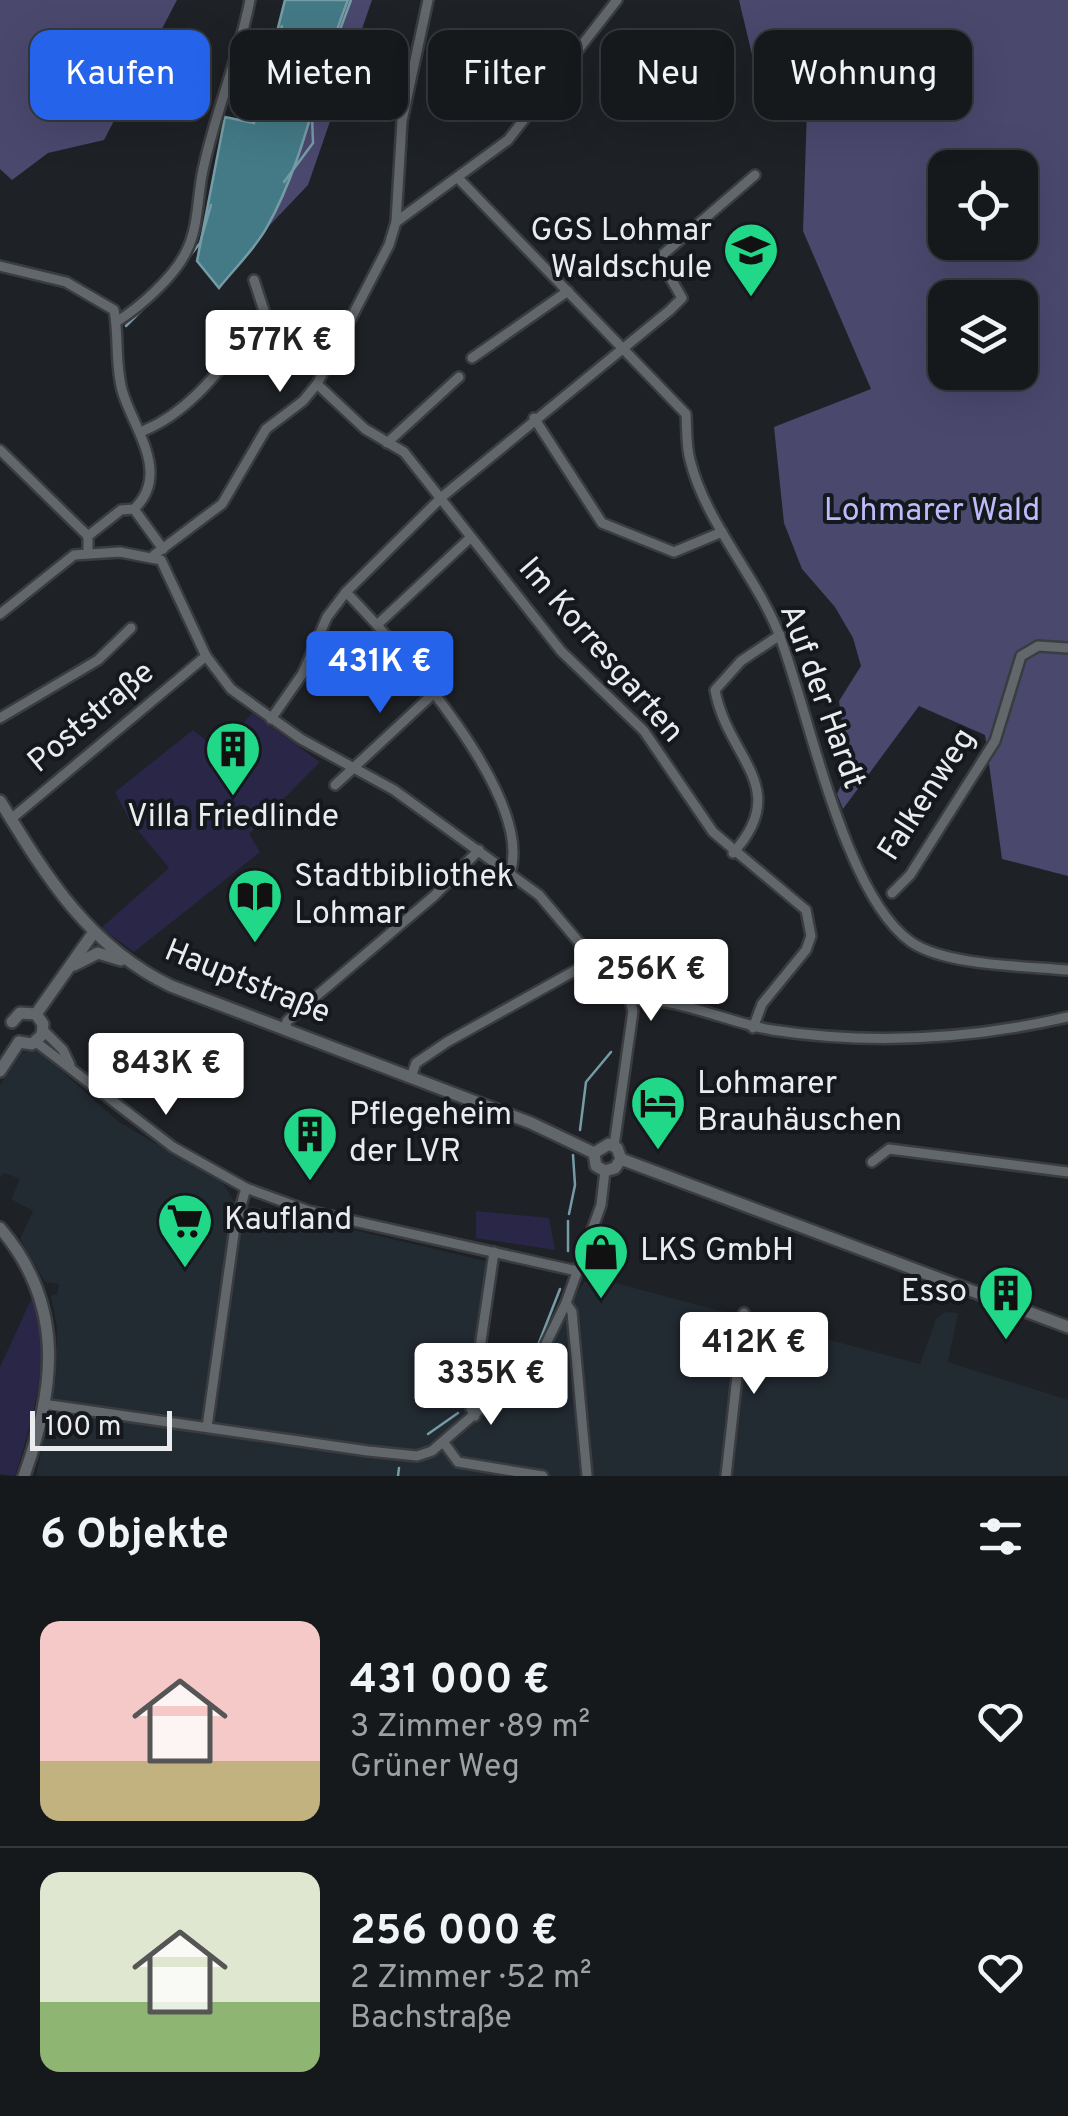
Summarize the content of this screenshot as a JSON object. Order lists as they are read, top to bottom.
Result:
{
  "streets": {
    "main road": ["Hauptstraße"],
    "street": [
      "Im Korresgarten",
      "Auf der Hardt",
      "Poststraße",
      "Falkenweg"
    ]
  },
  "crossings": [
    ["Im Korresgarten", "Auf der Hardt"],
    ["Poststraße", "Hauptstraße"]
  ],
  "parks": ["Lohmarer Wald"],
  "places": {
    "school or university": ["GGS Lohmar Waldschule"],
    "building": ["Villa Friedlinde", "Pflegeheim der LVR", "Esso"],
    "library": ["Stadtbibliothek Lohmar"],
    "hotel": ["Lohmarer Brauhäuschen"],
    "supermarket": ["Kaufland"],
    "shop": ["LKS GmbH"]
  },
  "scale_bar": "100 m",
  "page": {
    "chip": [
      "Kaufen",
      "Mieten",
      "Filter",
      "Neu",
      "Wohnung"
    ],
    "price": [
      "577K €",
      "431K €",
      "256K €",
      "843K €",
      "412K €",
      "335K €"
    ],
    "scale": "100 m",
    "heading": "6 Objekte",
    "list": [
      {
        "name": "431 000 €",
        "note": "3 Zimmer · 89 m² · Grüner Weg"
      },
      {
        "name": "256 000 €",
        "note": "2 Zimmer · 52 m² · Bachstraße"
      }
    ]
  }
}
